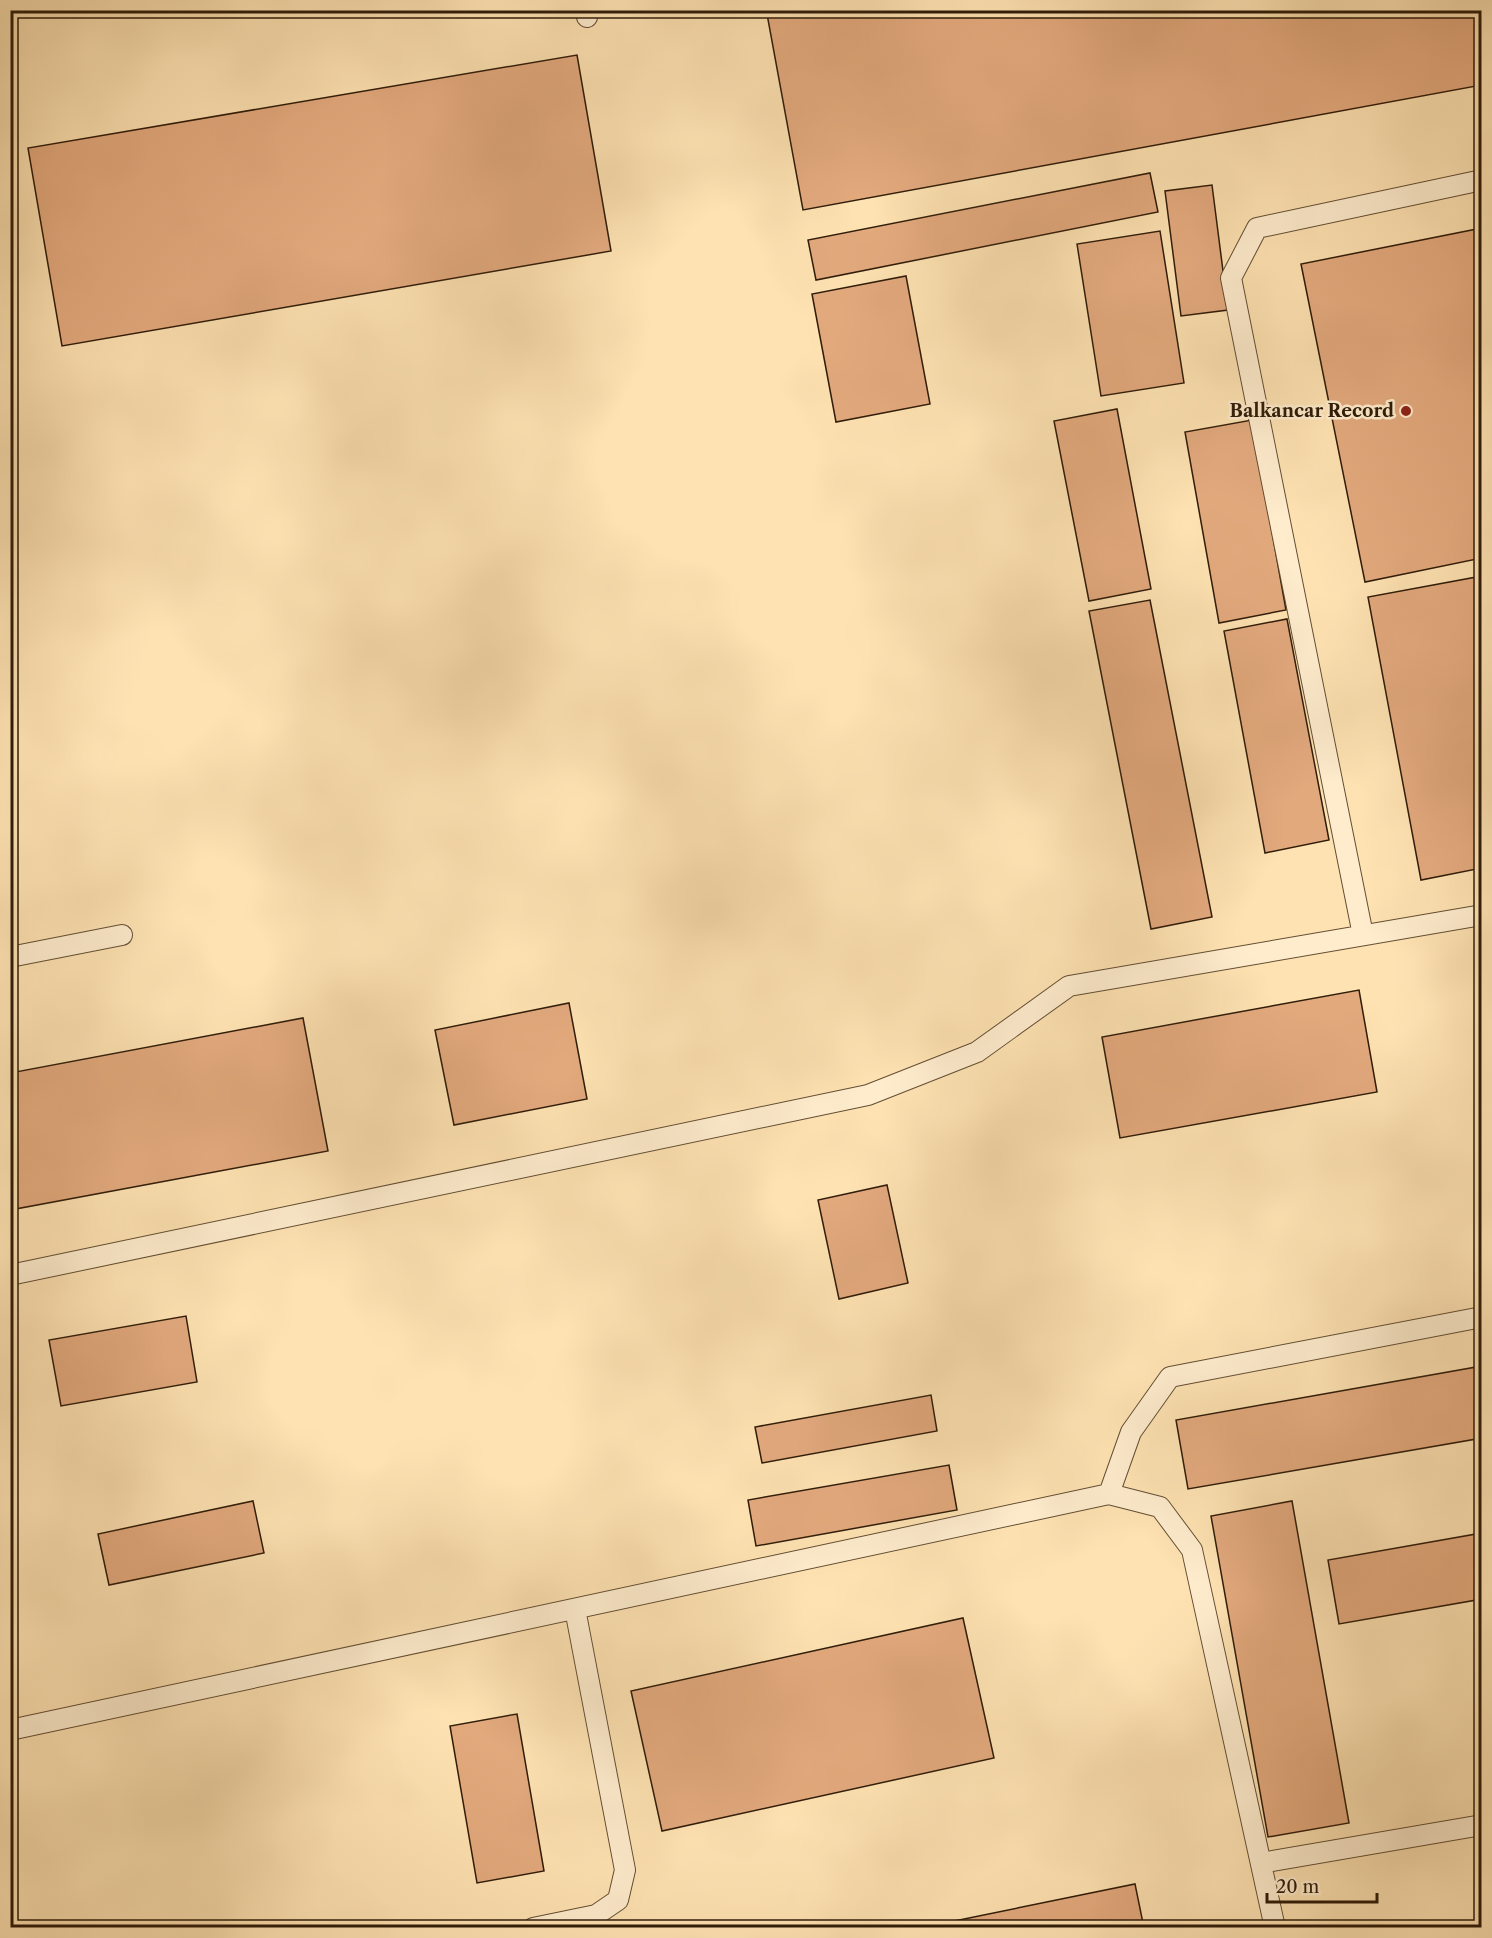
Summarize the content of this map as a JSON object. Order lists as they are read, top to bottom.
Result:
{
  "places": ["Balkancar Record"],
  "scale_bar": "20 m"
}
